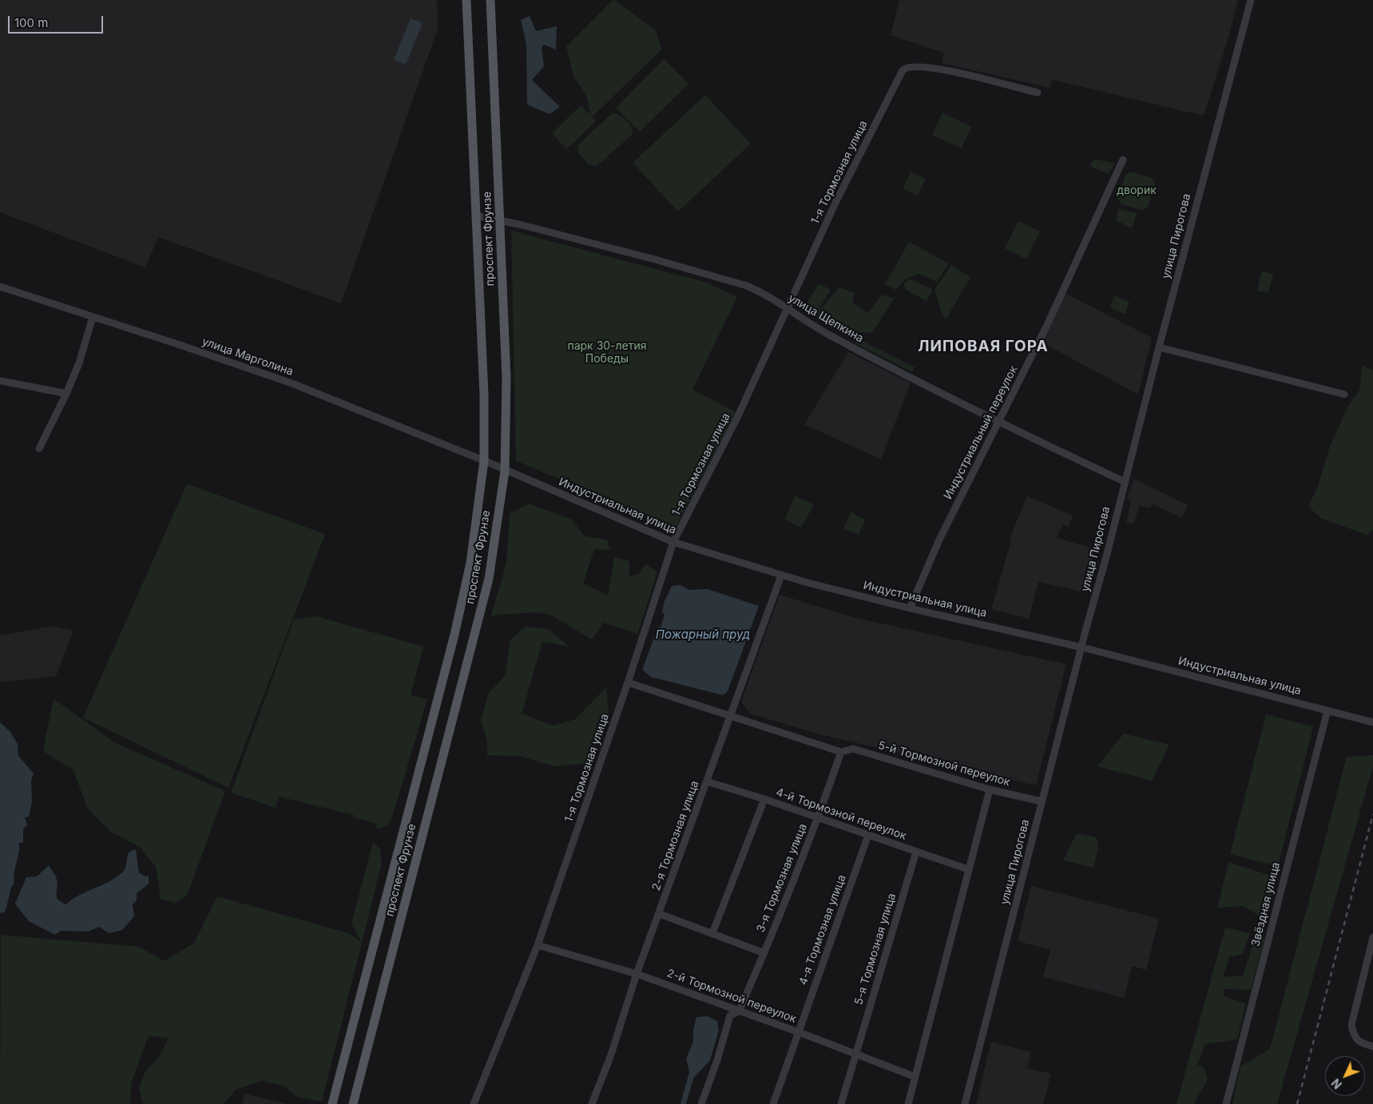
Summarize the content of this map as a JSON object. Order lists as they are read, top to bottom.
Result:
{
  "streets": {
    "main road": ["проспект Фрунзе"],
    "street": [
      "1-я Тормозная улица",
      "улица Пирогова",
      "улица Щепкина",
      "улица Марголина",
      "Индустриальный переулок",
      "Индустриальная улица",
      "5-й Тормозной переулок",
      "4-й Тормозной переулок",
      "2-я Тормозная улица",
      "3-я Тормозная улица",
      "Звёздная улица",
      "4-я Тормозная улица",
      "5-я Тормозная улица",
      "2-й Тормозной переулок"
    ]
  },
  "crossings": [
    ["1-я Тормозная улица", "улица Щепкина"],
    ["1-я Тормозная улица", "Индустриальная улица"],
    ["1-я Тормозная улица", "2-й Тормозной переулок"],
    ["улица Пирогова", "улица Щепкина"],
    ["улица Пирогова", "Индустриальная улица"],
    ["улица Пирогова", "5-й Тормозной переулок"],
    ["проспект Фрунзе", "улица Щепкина"],
    ["проспект Фрунзе", "улица Марголина"],
    ["проспект Фрунзе", "Индустриальная улица"],
    ["улица Щепкина", "Индустриальный переулок"],
    ["улица Марголина", "Индустриальная улица"],
    ["Индустриальный переулок", "Индустриальная улица"],
    ["Индустриальная улица", "2-я Тормозная улица"],
    ["Индустриальная улица", "Звёздная улица"],
    ["5-й Тормозной переулок", "3-я Тормозная улица"],
    ["4-й Тормозной переулок", "2-я Тормозная улица"],
    ["4-й Тормозной переулок", "3-я Тормозная улица"],
    ["4-й Тормозной переулок", "4-я Тормозная улица"],
    ["4-й Тормозной переулок", "5-я Тормозная улица"],
    ["2-я Тормозная улица", "2-й Тормозной переулок"],
    ["3-я Тормозная улица", "2-й Тормозной переулок"],
    ["4-я Тормозная улица", "2-й Тормозной переулок"],
    ["5-я Тормозная улица", "2-й Тормозной переулок"]
  ],
  "districts": ["ЛИПОВАЯ ГОРА"],
  "water": ["Пожарный пруд"],
  "parks": ["дворик", "парк 30-летия Победы"],
  "scale_bar": "100 m",
  "north": "bottom left"
}
